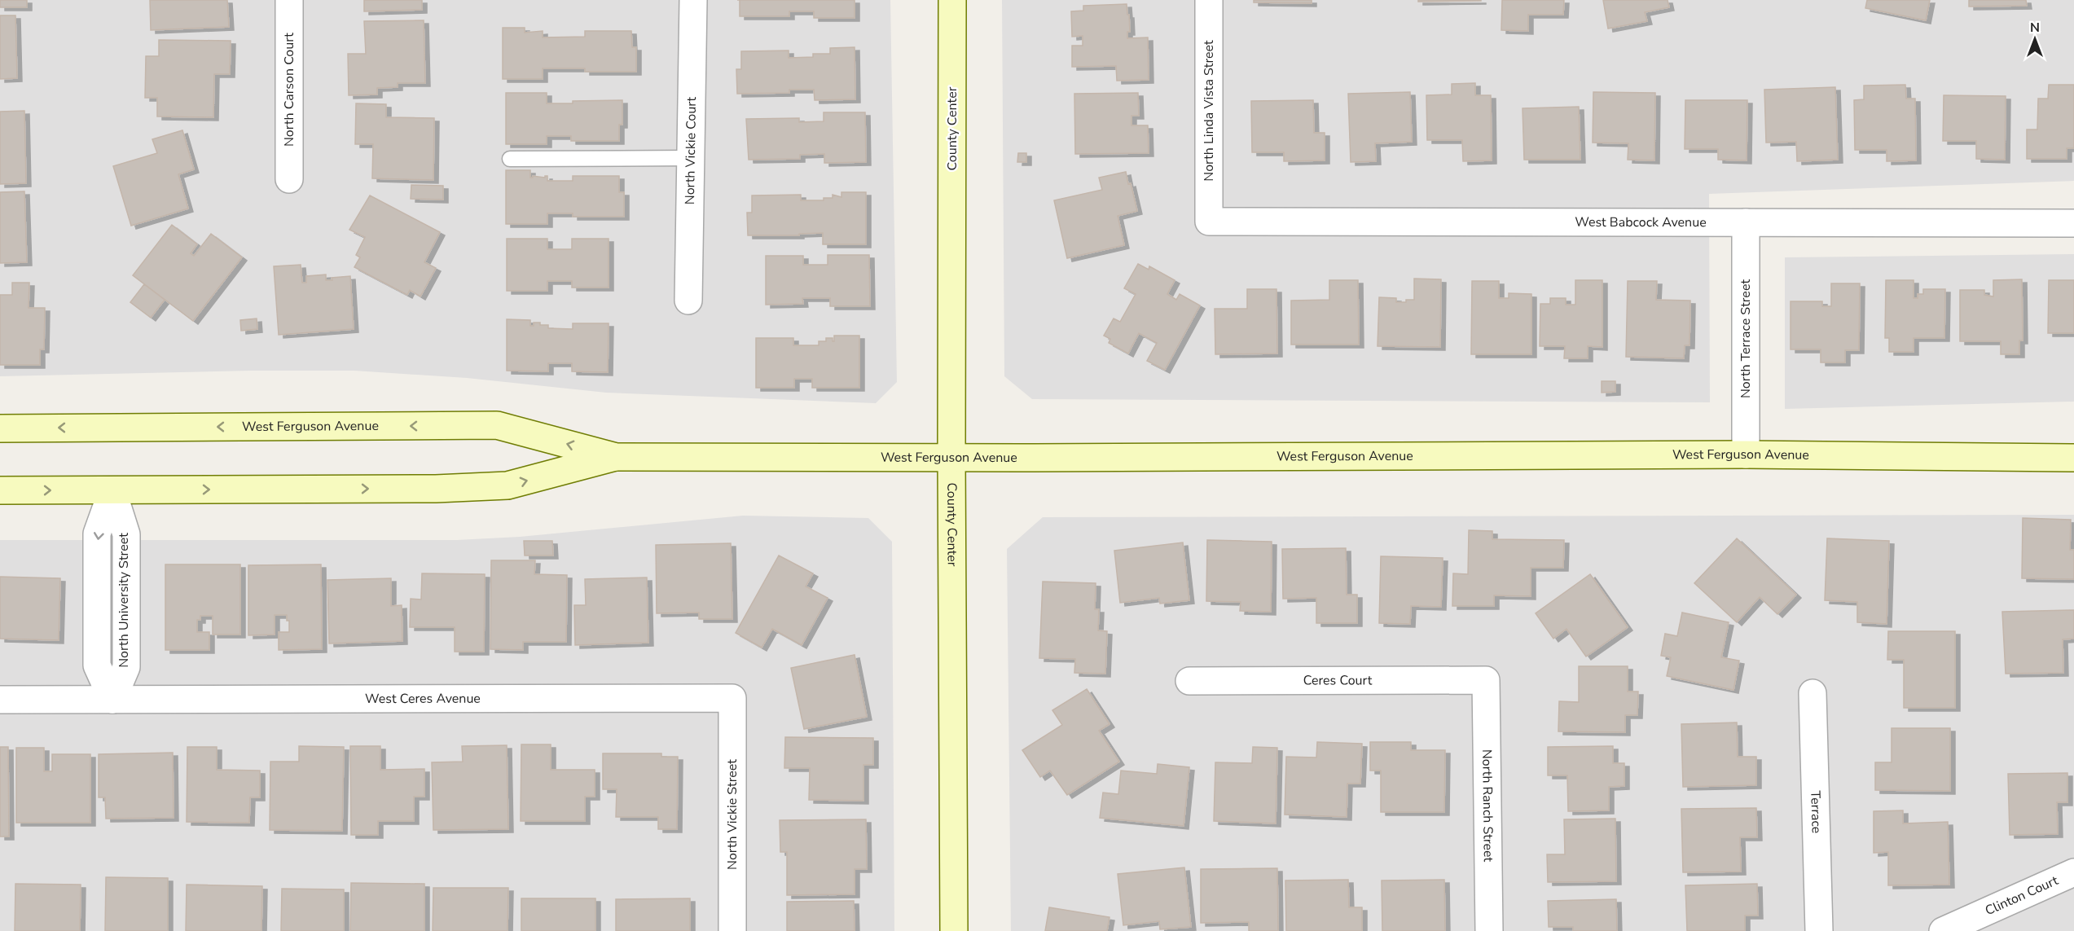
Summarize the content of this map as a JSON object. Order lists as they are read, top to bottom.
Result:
{
  "streets": {
    "street": [
      "North Carson Court",
      "North Linda Vista Street",
      "County Center",
      "North Vickie Court",
      "West Babcock Avenue",
      "North Terrace Street",
      "West Ferguson Avenue",
      "North University Street",
      "Ceres Court",
      "West Ceres Avenue",
      "North Ranch Street",
      "Terrace",
      "North Vickie Street",
      "Clinton Court"
    ]
  },
  "crossings": [
    ["North Linda Vista Street", "West Babcock Avenue"],
    ["County Center", "West Ferguson Avenue"],
    ["West Babcock Avenue", "North Terrace Street"],
    ["North Terrace Street", "West Ferguson Avenue"],
    ["West Ferguson Avenue", "North University Street"],
    ["North University Street", "West Ceres Avenue"],
    ["Ceres Court", "North Ranch Street"],
    ["West Ceres Avenue", "North Vickie Street"]
  ],
  "north": "top"
}
